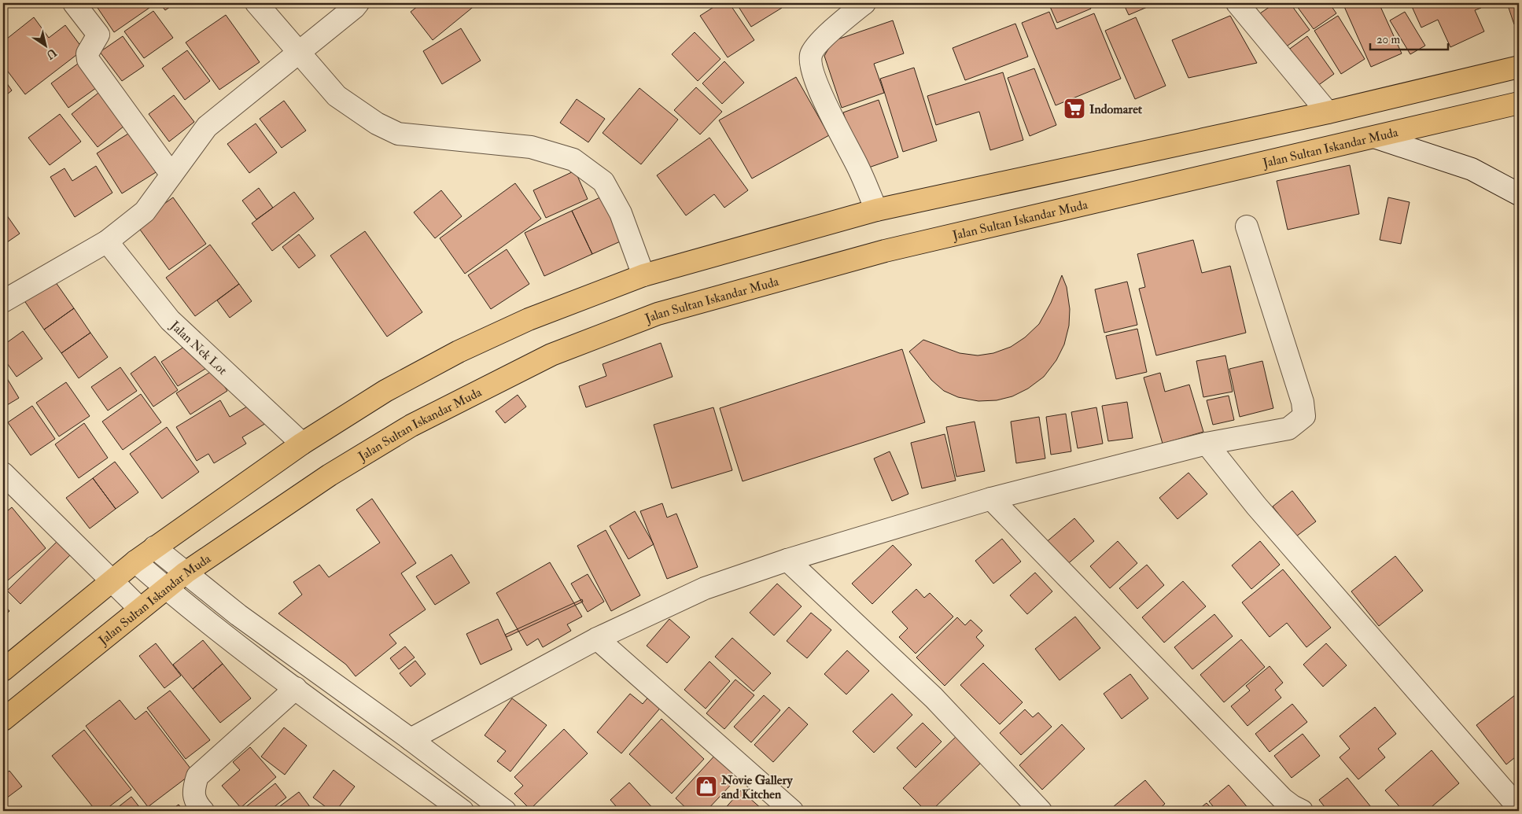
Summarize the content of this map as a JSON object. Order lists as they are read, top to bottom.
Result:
{
  "streets": {
    "highway": ["Jalan Sultan Iskandar Muda"],
    "street": ["Jalan Nek Lot"]
  },
  "places": {
    "supermarket": ["Indomaret"],
    "shop": ["Novie Gallery and Kitchen"]
  },
  "scale_bar": "20 m",
  "north": "bottom right"
}
